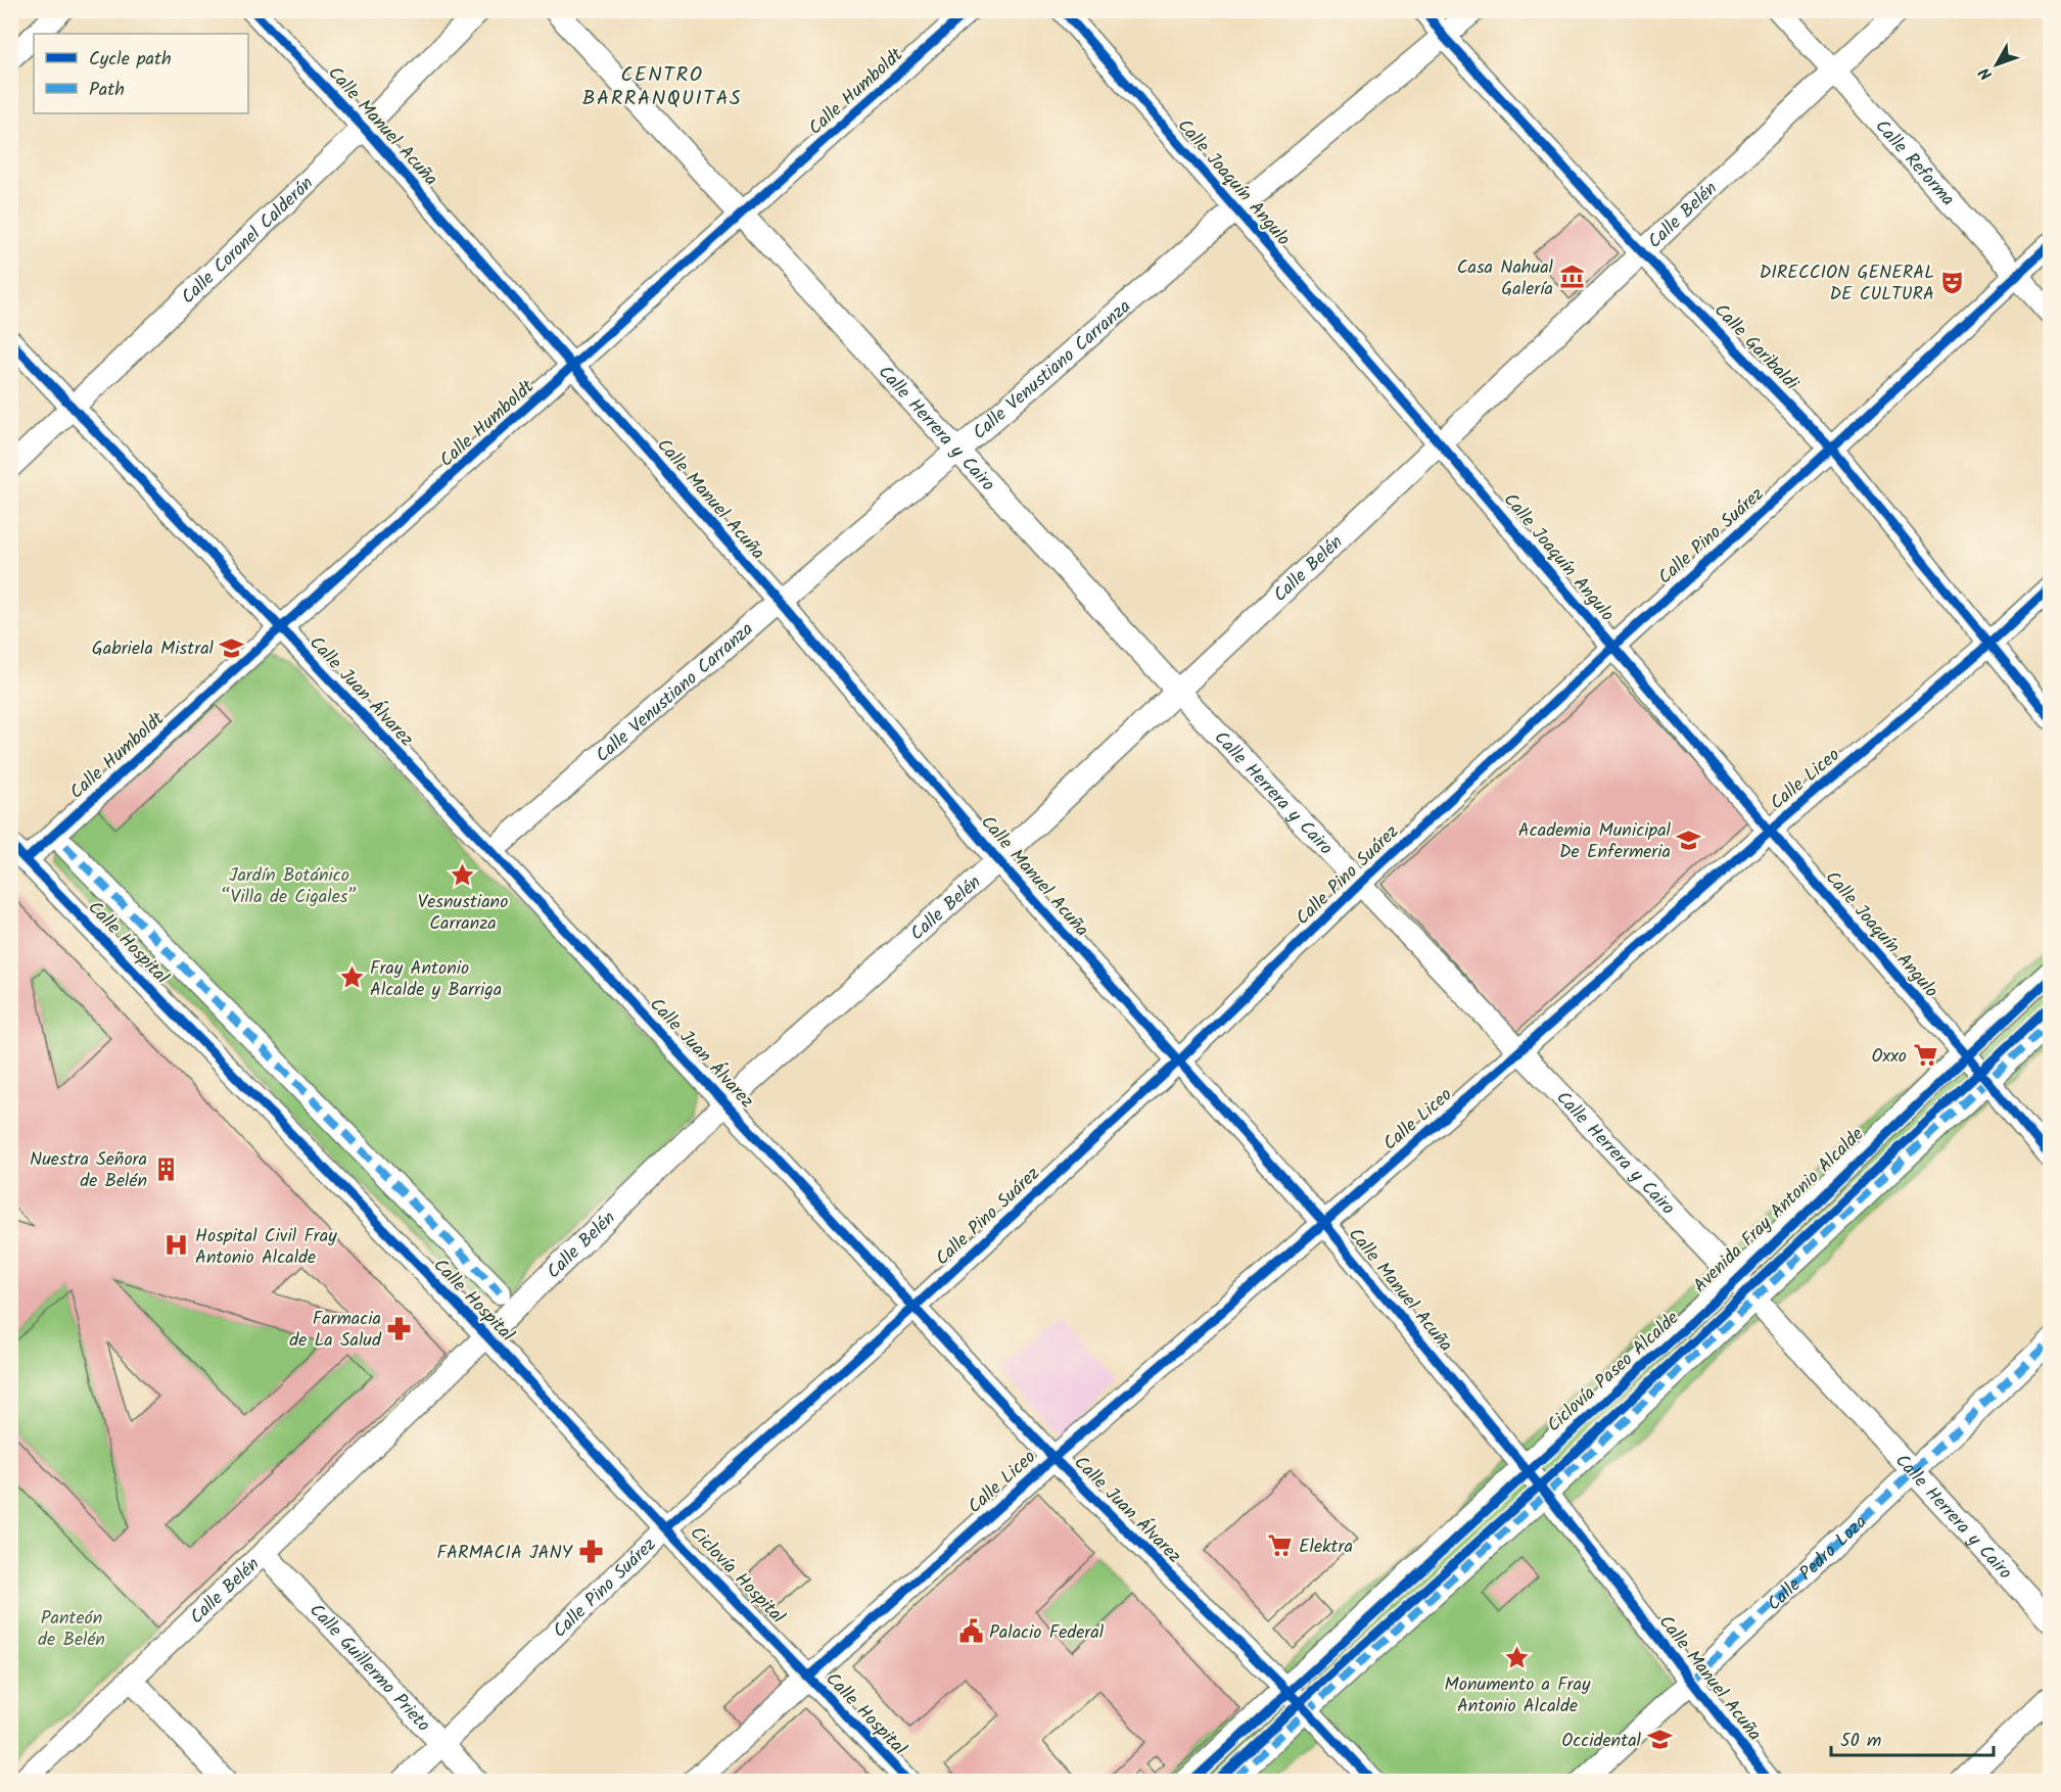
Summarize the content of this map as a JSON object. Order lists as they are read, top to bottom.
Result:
{
  "streets": {
    "street": [
      "Calle Humboldt",
      "Calle Manuel Acuña",
      "Calle Reforma",
      "Calle Joaquín Angulo",
      "Calle Belén",
      "Calle Coronel Calderón",
      "Calle Garibaldi",
      "Calle Venustiano Carranza",
      "Calle Herrera y Cairo",
      "Calle Pino Suárez",
      "Calle Juan Álvarez",
      "Calle Liceo",
      "Calle Hospital",
      "Avenida Fray Antonio Alcalde",
      "Calle Pedro Loza",
      "Calle Guillermo Prieto"
    ],
    "cycle path": ["Ciclovía Paseo Alcalde", "Ciclovía Hospital"]
  },
  "crossings": [
    ["Calle Humboldt", "Calle Manuel Acuña"],
    ["Calle Humboldt", "Calle Herrera y Cairo"],
    ["Calle Humboldt", "Calle Juan Álvarez"],
    ["Calle Humboldt", "Calle Hospital"],
    ["Calle Manuel Acuña", "Calle Belén"],
    ["Calle Manuel Acuña", "Calle Coronel Calderón"],
    ["Calle Manuel Acuña", "Calle Venustiano Carranza"],
    ["Calle Manuel Acuña", "Calle Pino Suárez"],
    ["Calle Manuel Acuña", "Calle Liceo"],
    ["Calle Manuel Acuña", "Avenida Fray Antonio Alcalde"],
    ["Calle Manuel Acuña", "Calle Pedro Loza"],
    ["Calle Reforma", "Calle Belén"],
    ["Calle Reforma", "Calle Pino Suárez"],
    ["Calle Joaquín Angulo", "Calle Belén"],
    ["Calle Joaquín Angulo", "Calle Venustiano Carranza"],
    ["Calle Joaquín Angulo", "Calle Pino Suárez"],
    ["Calle Joaquín Angulo", "Calle Liceo"],
    ["Calle Joaquín Angulo", "Avenida Fray Antonio Alcalde"],
    ["Calle Belén", "Calle Garibaldi"],
    ["Calle Belén", "Calle Herrera y Cairo"],
    ["Calle Belén", "Calle Juan Álvarez"],
    ["Calle Belén", "Calle Hospital"],
    ["Calle Belén", "Calle Guillermo Prieto"],
    ["Calle Coronel Calderón", "Calle Juan Álvarez"],
    ["Calle Garibaldi", "Calle Venustiano Carranza"],
    ["Calle Garibaldi", "Calle Pino Suárez"],
    ["Calle Garibaldi", "Calle Liceo"],
    ["Calle Venustiano Carranza", "Calle Herrera y Cairo"],
    ["Calle Venustiano Carranza", "Calle Juan Álvarez"],
    ["Calle Herrera y Cairo", "Calle Pino Suárez"],
    ["Calle Herrera y Cairo", "Calle Liceo"],
    ["Calle Herrera y Cairo", "Avenida Fray Antonio Alcalde"],
    ["Calle Herrera y Cairo", "Calle Pedro Loza"],
    ["Calle Pino Suárez", "Calle Juan Álvarez"],
    ["Calle Pino Suárez", "Calle Hospital"],
    ["Calle Pino Suárez", "Calle Guillermo Prieto"],
    ["Calle Juan Álvarez", "Calle Liceo"],
    ["Calle Juan Álvarez", "Avenida Fray Antonio Alcalde"],
    ["Calle Liceo", "Calle Hospital"]
  ],
  "districts": ["CENTRO BARRANQUITAS"],
  "parks": ["Jardín Botánico “Villa de Cigales”", "Panteón de Belén"],
  "places": {
    "museum": ["Casa Nahual Galería"],
    "theatre": ["DIRECCION GENERAL DE CULTURA"],
    "school or university": ["Gabriela Mistral", "Academia Municipal De Enfermeria", "Occidental"],
    "place": ["Vesnustiano Carranza", "Fray Antonio Alcalde y Barriga", "Monumento a Fray Antonio Alcalde"],
    "supermarket": ["Oxxo", "Elektra"],
    "building": ["Nuestra Señora de Belén"],
    "hospital": ["Hospital Civil Fray Antonio Alcalde"],
    "pharmacy": ["Farmacia de La Salud", "FARMACIA JANY"],
    "public building": ["Palacio Federal"]
  },
  "legend": ["Cycle path", "Path"],
  "scale_bar": "50 m",
  "north": "bottom left"
}
